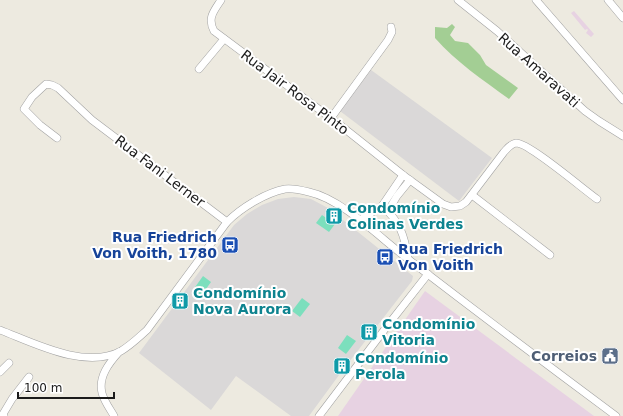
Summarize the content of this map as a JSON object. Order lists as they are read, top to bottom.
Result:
{
  "streets": {
    "street": ["Rua Amaravati", "Rua Jair Rosa Pinto", "Rua Fani Lerner"]
  },
  "places": {
    "building": [
      "Condomínio Colinas Verdes",
      "Condomínio Nova Aurora",
      "Condomínio Vitoria",
      "Condomínio Perola"
    ],
    "bus stop": ["Rua Friedrich Von Voith, 1780", "Rua Friedrich Von Voith"],
    "public building": ["Correios"]
  },
  "scale_bar": "100 m"
}
